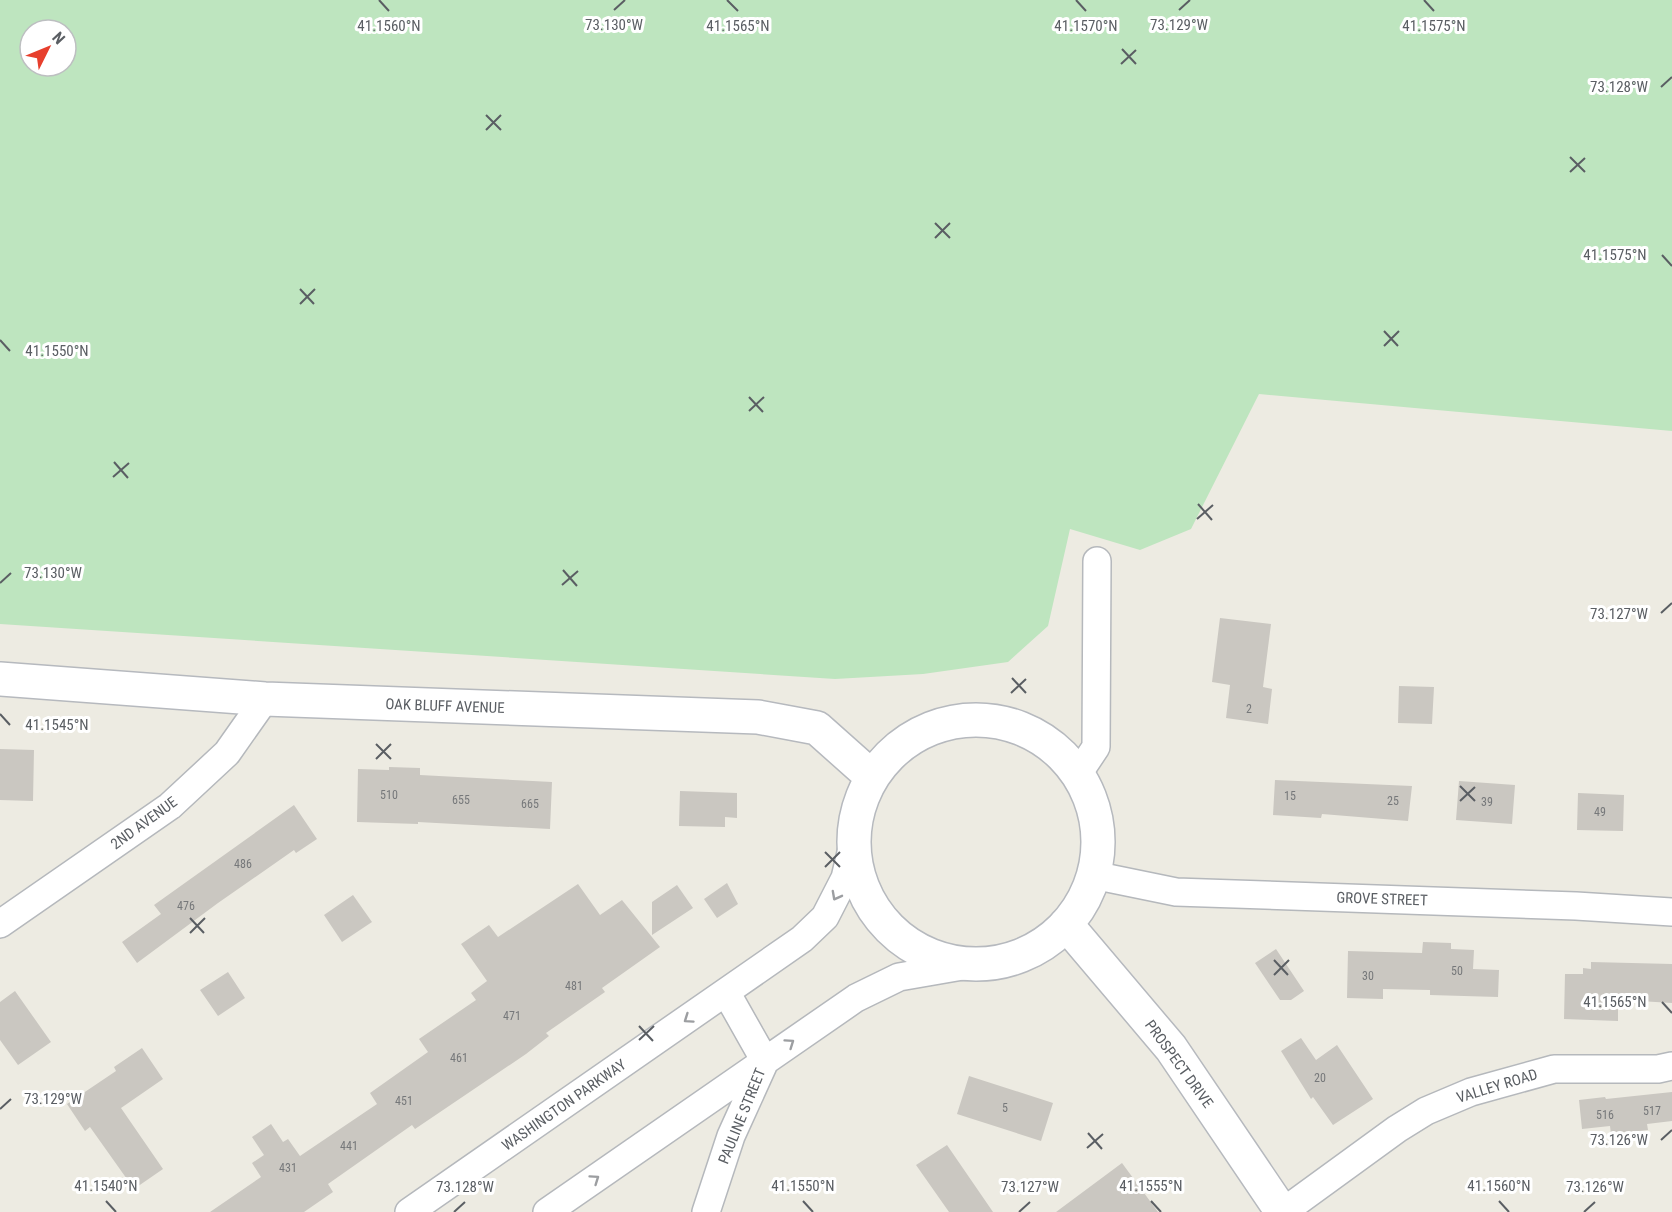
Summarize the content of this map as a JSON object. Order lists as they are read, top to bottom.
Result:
{
  "streets": {
    "main road": ["OAK BLUFF AVENUE", "PROSPECT DRIVE"],
    "street": [
      "2ND AVENUE",
      "GROVE STREET",
      "VALLEY ROAD",
      "WASHINGTON PARKWAY",
      "PAULINE STREET"
    ]
  },
  "crossings": [
    ["OAK BLUFF AVENUE", "2ND AVENUE"],
    ["PROSPECT DRIVE", "VALLEY ROAD"],
    ["WASHINGTON PARKWAY", "PAULINE STREET"]
  ],
  "house_numbers": [
    "2",
    "510",
    "15",
    "655",
    "25",
    "39",
    "665",
    "49",
    "486",
    "476",
    "50",
    "30",
    "481",
    "471",
    "461",
    "20",
    "451",
    "5",
    "517",
    "516",
    "441",
    "431"
  ],
  "north": "top right",
  "coordinates": [
    "73.130°W",
    "73.129°W",
    "41.1565°N",
    "41.1570°N",
    "41.1575°N",
    "41.1560°N",
    "73.128°W",
    "41.1550°N",
    "73.127°W",
    "41.1545°N",
    "73.126°W",
    "41.1540°N",
    "41.1555°N"
  ]
}
